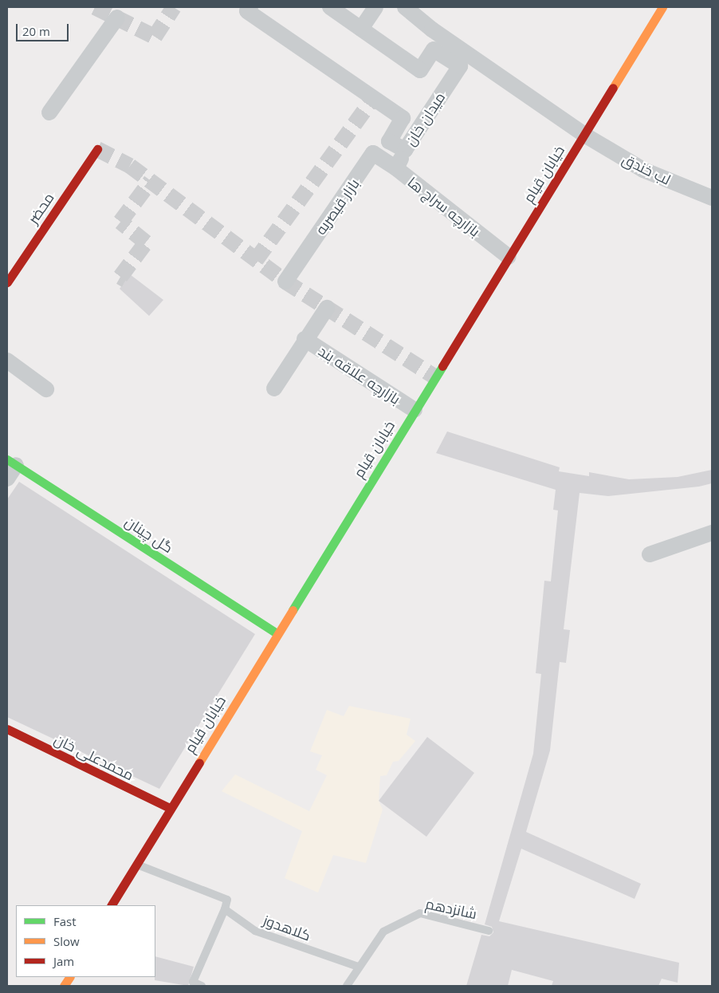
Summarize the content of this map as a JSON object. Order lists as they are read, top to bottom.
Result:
{
  "streets": {
    "main road": [
      "خیابان قیام",
      "محضر",
      "گل چینان",
      "محمدعلی خان"
    ],
    "street": [
      "میدان خان",
      "لب خندق",
      "بازار قیصریه",
      "بازارچه سراچ ها",
      "بازارچه علاقه بند"
    ],
    "lane": ["شانزدهم", "کلاهدوز"]
  },
  "crossings": [
    ["میدان خان", "لب خندق"],
    ["میدان خان", "بازارچه سراچ ها"],
    ["لب خندق", "خیابان قیام"],
    ["خیابان قیام", "بازارچه سراچ ها"],
    ["خیابان قیام", "بازارچه علاقه بند"],
    ["خیابان قیام", "گل چینان"],
    ["خیابان قیام", "محمدعلی خان"],
    ["خیابان قیام", "کلاهدوز"],
    ["بازار قیصریه", "بازارچه سراچ ها"],
    ["شانزدهم", "کلاهدوز"]
  ],
  "legend": ["Fast", "Slow", "Jam"],
  "scale_bar": "20 m"
}
